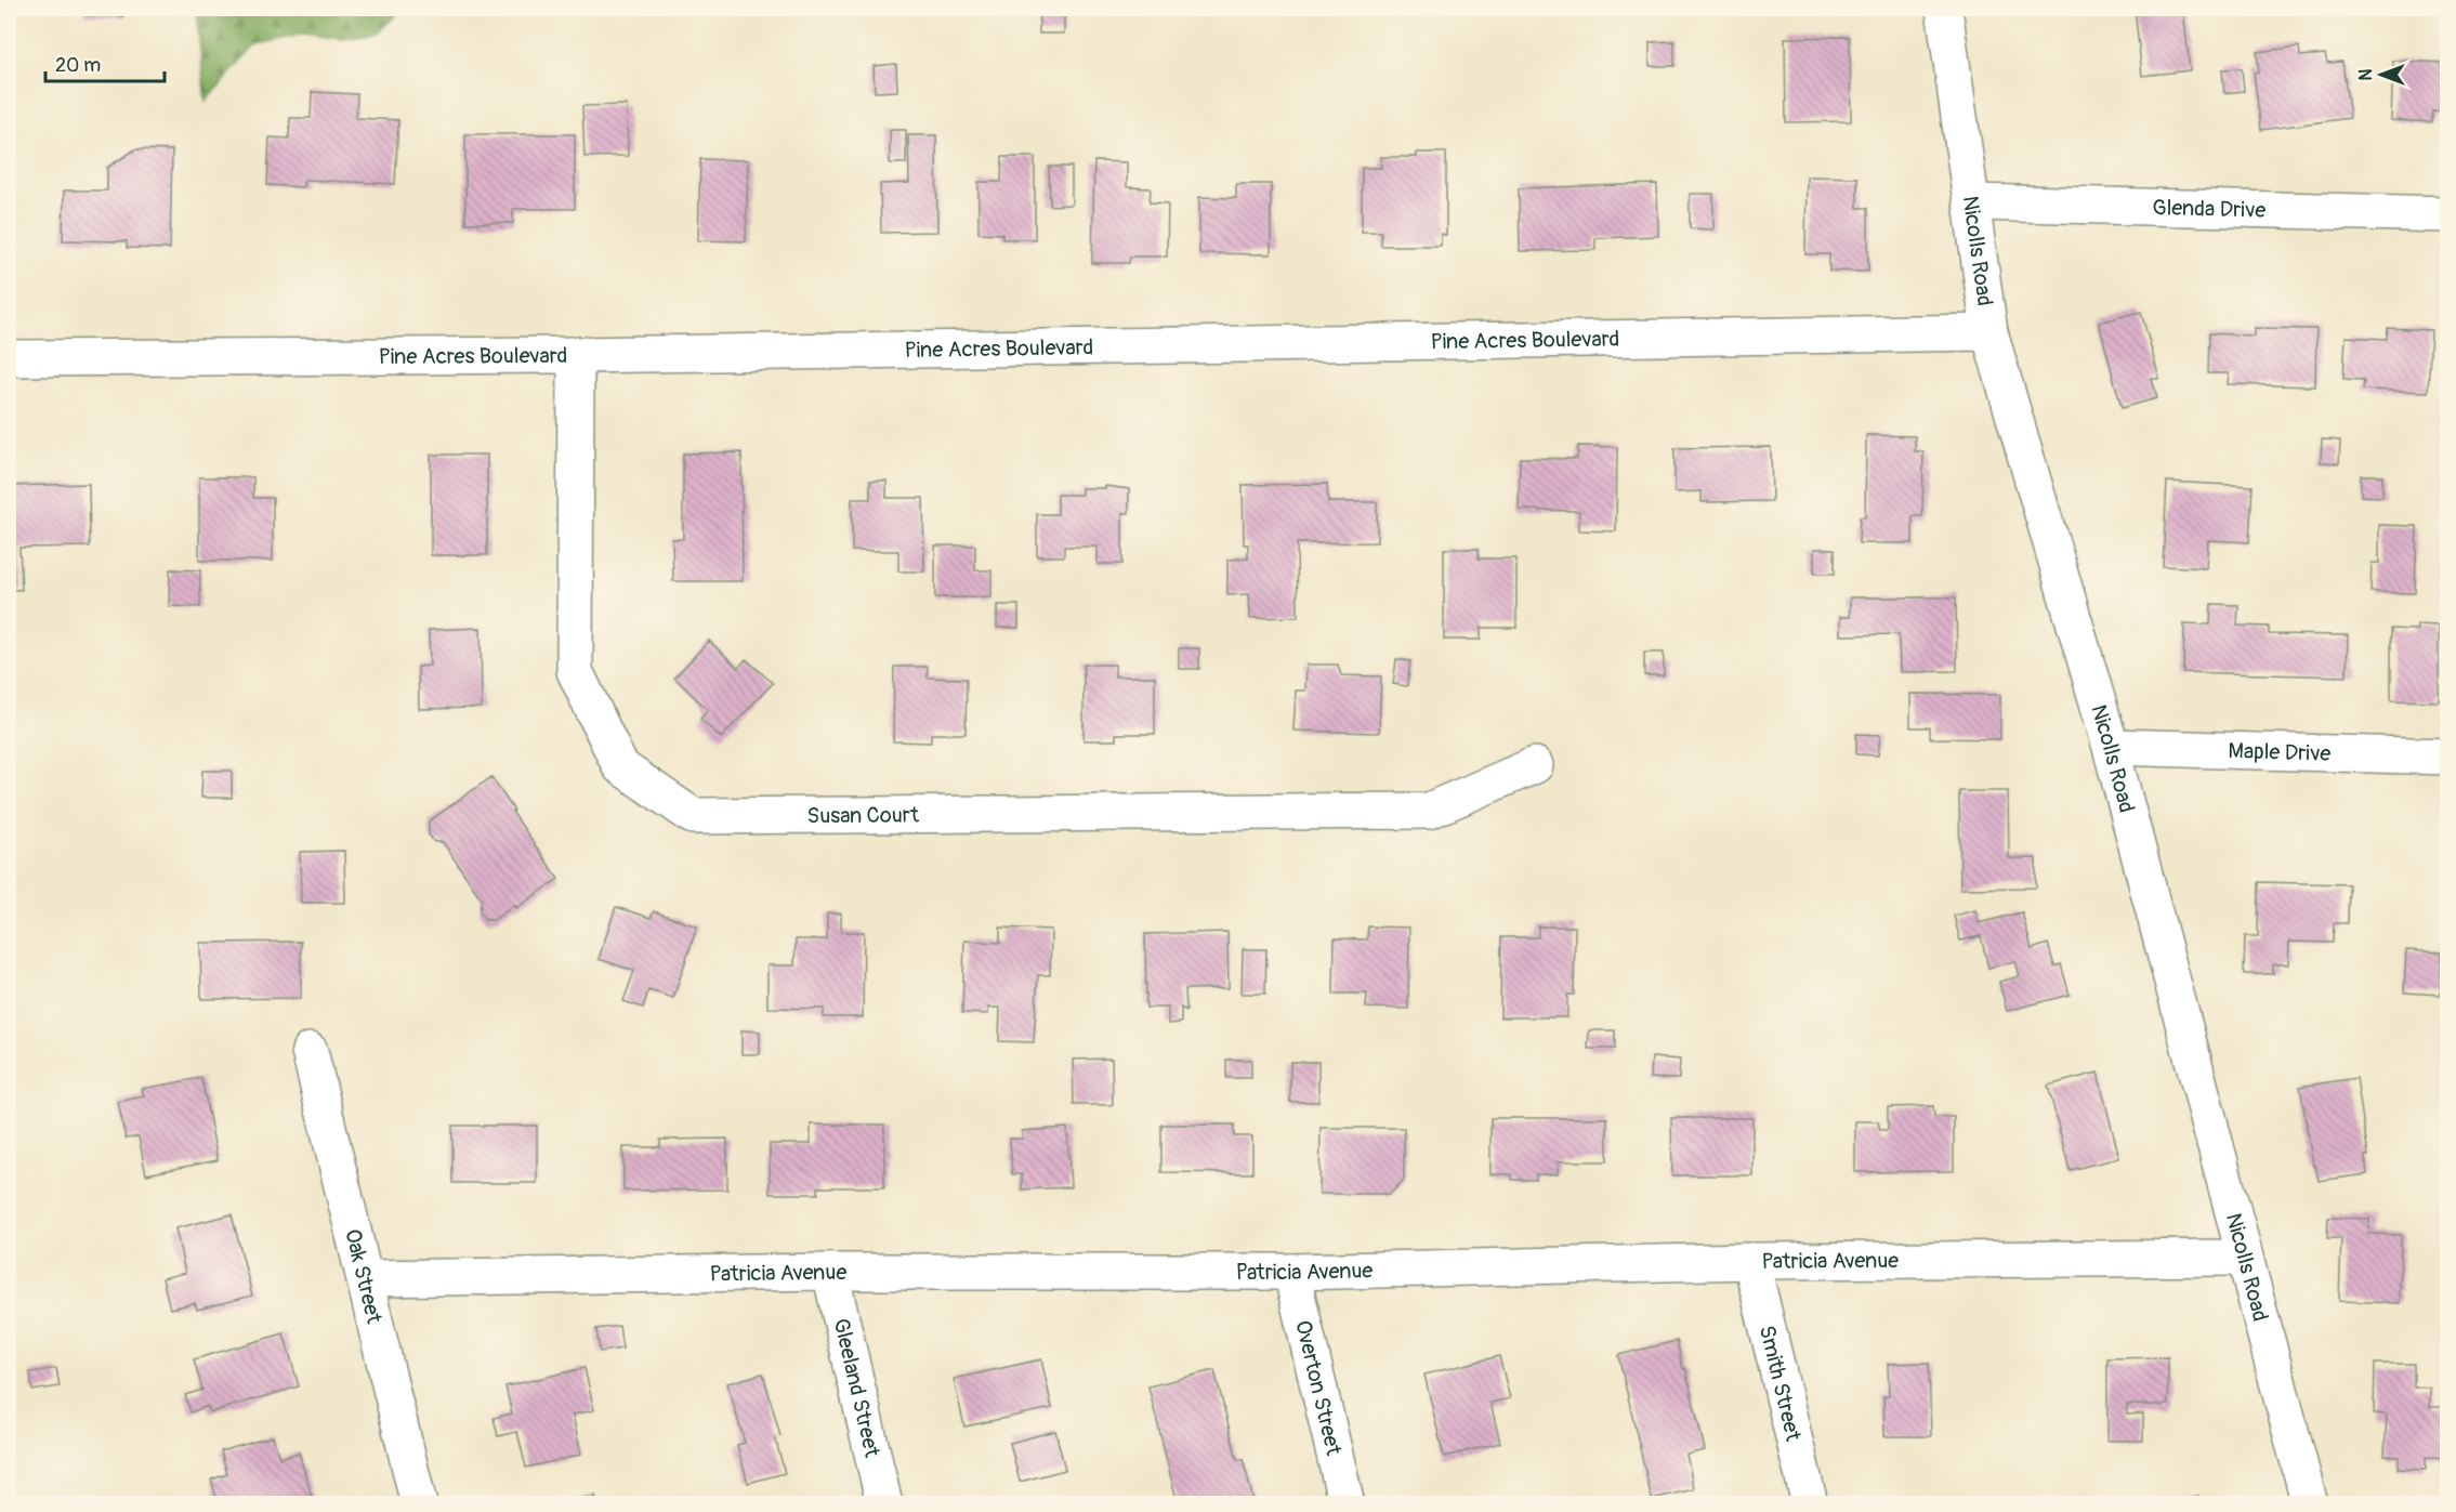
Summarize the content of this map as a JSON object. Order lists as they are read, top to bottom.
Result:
{
  "streets": {
    "street": [
      "Glenda Drive",
      "Nicolls Road",
      "Pine Acres Boulevard",
      "Maple Drive",
      "Susan Court",
      "Patricia Avenue",
      "Oak Street",
      "Smith Street",
      "Gleeland Street",
      "Overton Street"
    ]
  },
  "crossings": [
    ["Glenda Drive", "Nicolls Road"],
    ["Nicolls Road", "Pine Acres Boulevard"],
    ["Nicolls Road", "Maple Drive"],
    ["Nicolls Road", "Patricia Avenue"],
    ["Pine Acres Boulevard", "Susan Court"],
    ["Patricia Avenue", "Oak Street"],
    ["Patricia Avenue", "Smith Street"],
    ["Patricia Avenue", "Gleeland Street"],
    ["Patricia Avenue", "Overton Street"]
  ],
  "scale_bar": "20 m",
  "north": "left"
}
